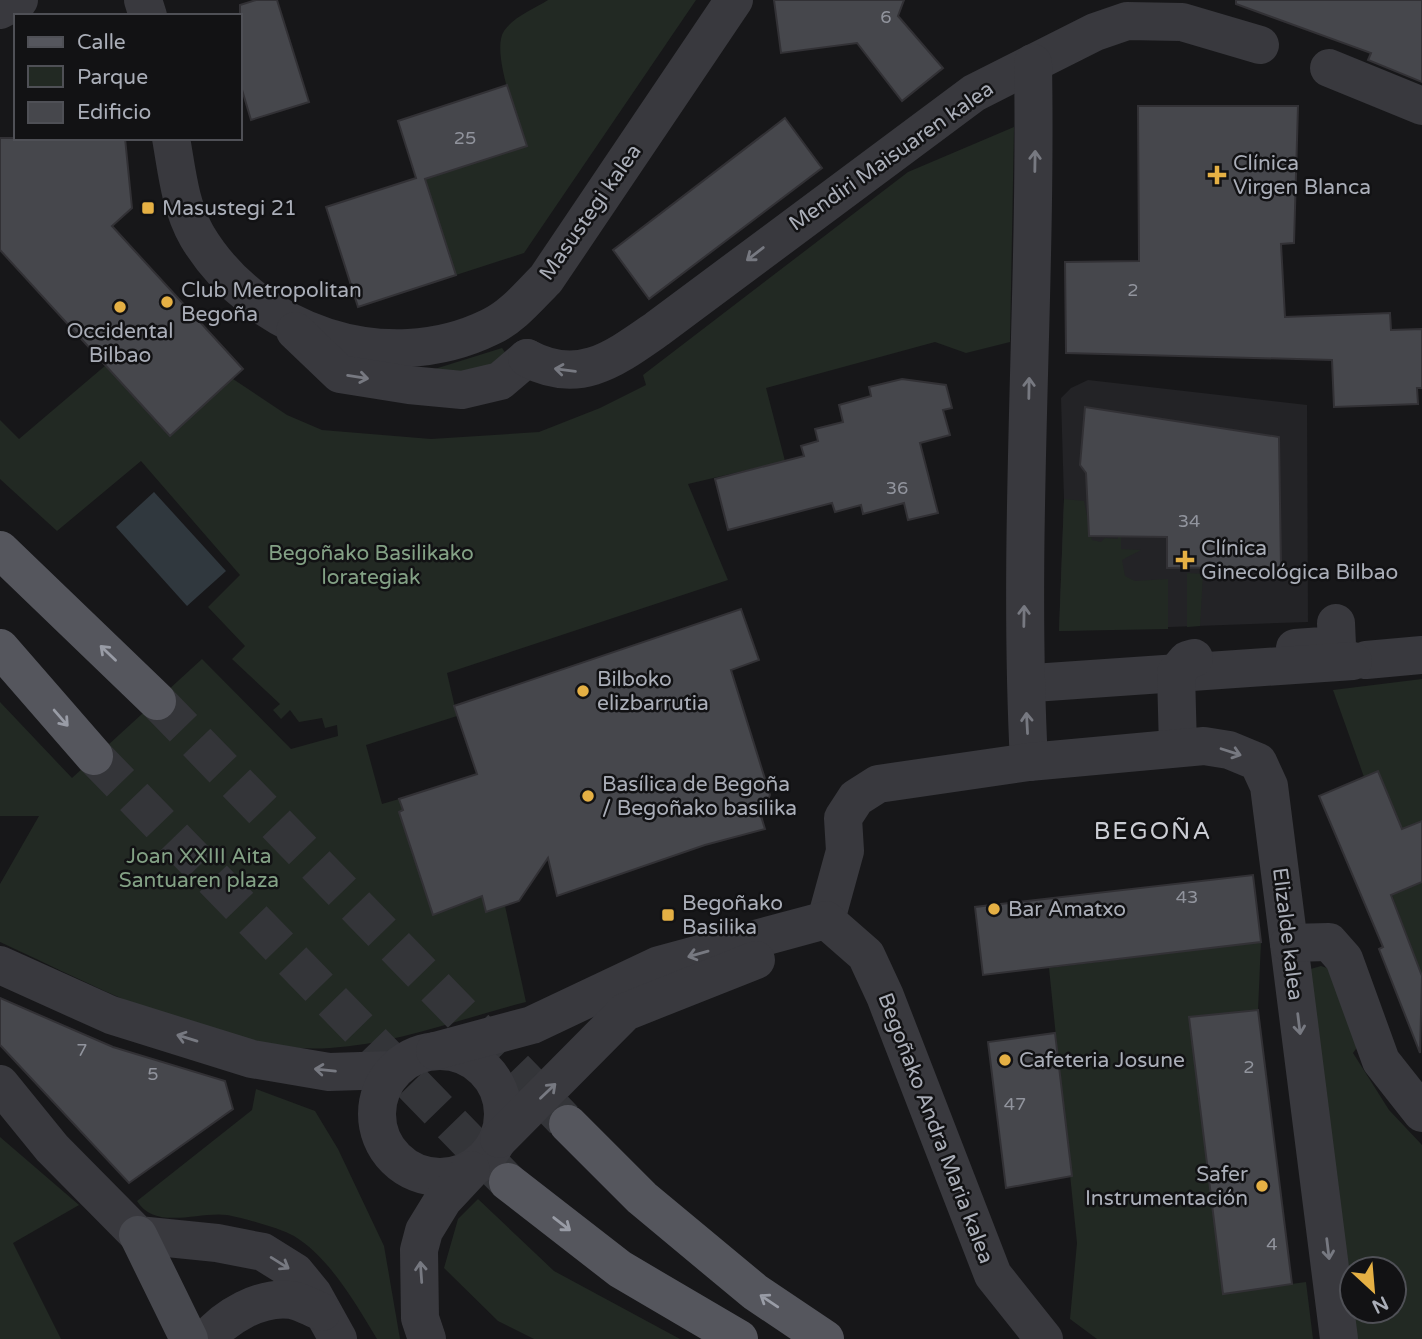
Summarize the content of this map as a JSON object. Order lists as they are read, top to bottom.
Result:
{
  "streets": {
    "street": [
      "Mendiri Maisuaren kalea",
      "Masustegi kalea",
      "Elizalde kalea",
      "Begoñako Andra Maria kalea"
    ]
  },
  "one_way": ["Mendiri Maisuaren kalea", "Elizalde kalea"],
  "districts": ["BEGOÑA"],
  "parks": ["Begoñako Basilikako lorategiak", "Joan XXIII Aita Santuaren plaza"],
  "places": {
    "health": ["Clínica Virgen Blanca", "Clínica Ginecológica Bilbao"],
    "transit": ["Masustegi 21", "Begoñako Basilika"],
    "other": [
      "Club Metropolitan Begoña",
      "Occidental Bilbao",
      "Bilboko elizbarrutia",
      "Basílica de Begoña / Begoñako basilika",
      "Bar Amatxo",
      "Cafeteria Josune",
      "Safer Instrumentación"
    ]
  },
  "house_numbers": [
    "6",
    "25",
    "2",
    "36",
    "34",
    "43",
    "7",
    "2",
    "5",
    "47",
    "4"
  ],
  "legend": ["Calle", "Parque", "Edificio"],
  "north": "bottom right"
}
